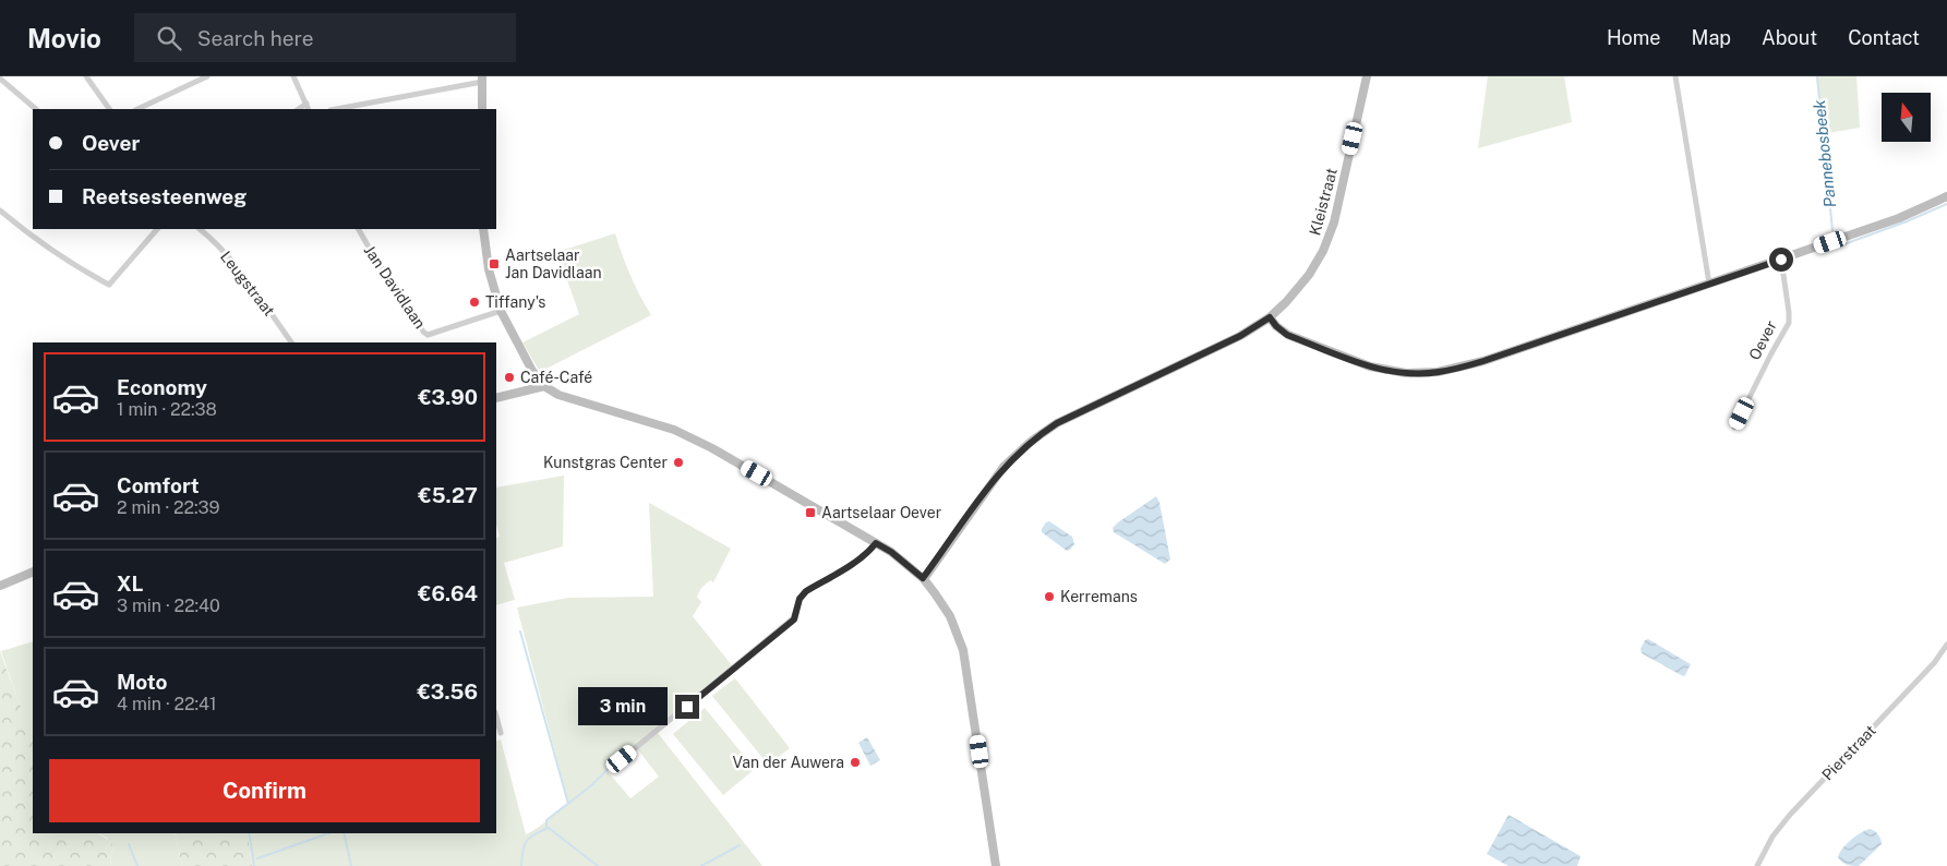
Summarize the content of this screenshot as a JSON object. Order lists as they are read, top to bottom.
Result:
{
  "streets": {
    "street": [
      "Kleistraat",
      "Leugstraat",
      "Jan Davidlaan",
      "Oever",
      "Pierstraat"
    ]
  },
  "water": ["Pannebosbeek"],
  "places": {
    "transit": ["Aartselaar Jan Davidlaan", "Aartselaar Oever"],
    "other": [
      "Tiffany's",
      "Café-Café",
      "Kunstgras Center",
      "Kerremans",
      "Van der Auwera"
    ]
  },
  "north": "top",
  "page": {
    "header": "Movio",
    "search": "Search here",
    "nav": [
      "Home",
      "Map",
      "About",
      "Contact"
    ],
    "banner": ["Oever", "Reetsesteenweg"],
    "list": [
      {
        "name": "Economy",
        "note": "1 min · 22:38",
        "value": "€3.90"
      },
      {
        "name": "Comfort",
        "note": "2 min · 22:39",
        "value": "€5.27"
      },
      {
        "name": "XL",
        "note": "3 min · 22:40",
        "value": "€6.64"
      },
      {
        "name": "Moto",
        "note": "4 min · 22:41",
        "value": "€3.56"
      }
    ],
    "bubble": "3 min",
    "buttons": "Confirm"
  }
}
